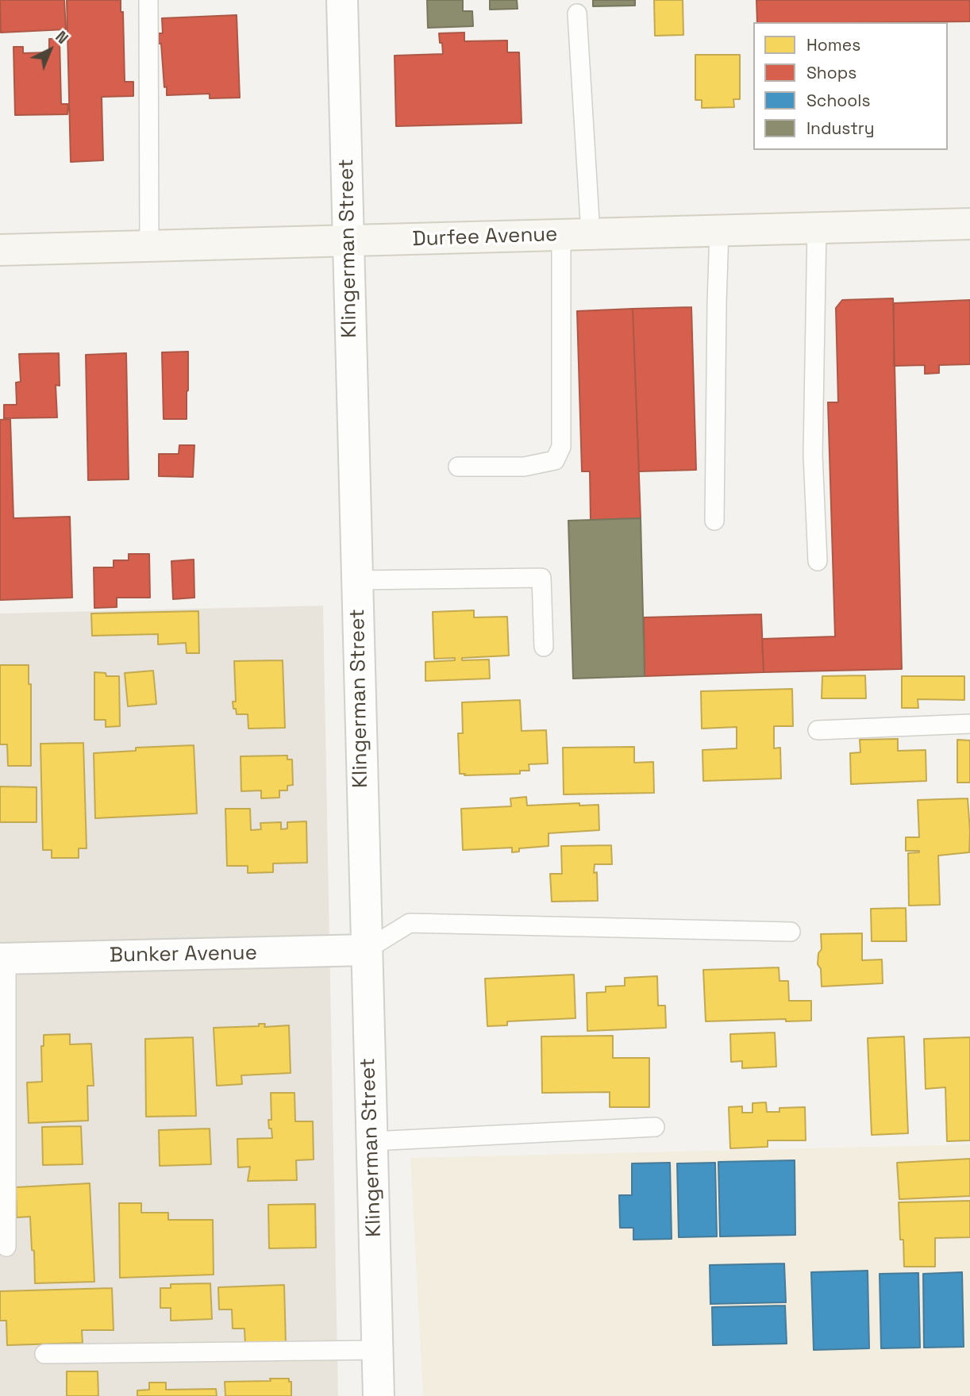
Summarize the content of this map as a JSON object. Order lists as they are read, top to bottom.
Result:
{
  "streets": {
    "main road": ["Durfee Avenue"],
    "street": ["Klingerman Street", "Bunker Avenue"]
  },
  "crossings": [
    ["Durfee Avenue", "Klingerman Street"],
    ["Klingerman Street", "Bunker Avenue"]
  ],
  "legend": [
    "Homes",
    "Shops",
    "Schools",
    "Industry"
  ],
  "north": "top right"
}
